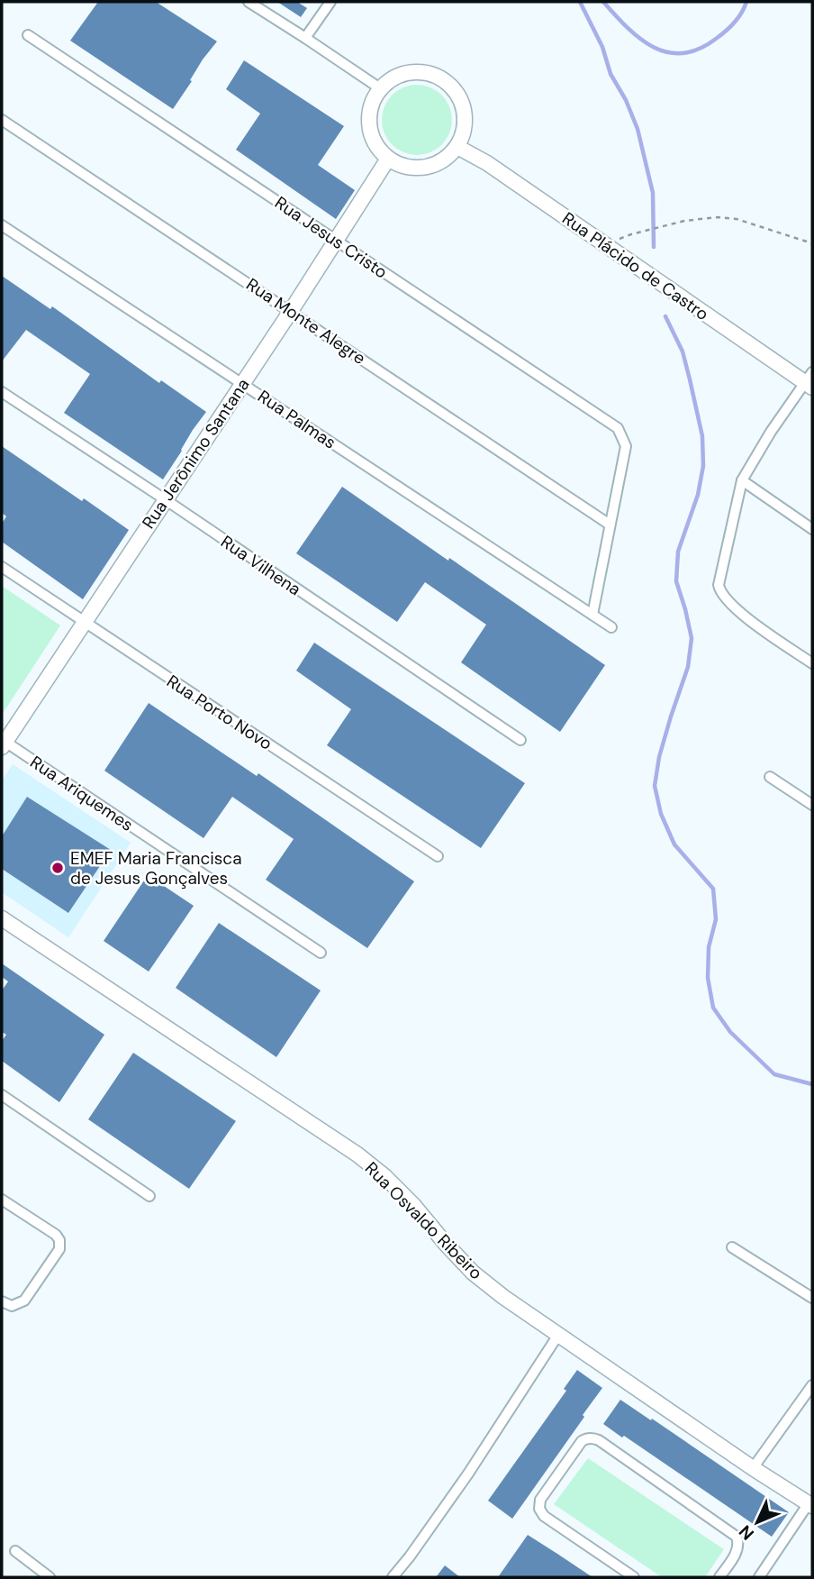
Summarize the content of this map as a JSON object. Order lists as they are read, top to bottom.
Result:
{
  "streets": {
    "street": [
      "Rua Jesus Cristo",
      "Rua Plácido de Castro",
      "Rua Monte Alegre",
      "Rua Palmas",
      "Rua Jerônimo Santana",
      "Rua Vilhena",
      "Rua Porto Novo",
      "Rua Ariquemes",
      "Rua Osvaldo Ribeiro"
    ]
  },
  "crossings": [
    ["Rua Jesus Cristo", "Rua Monte Alegre"],
    ["Rua Jesus Cristo", "Rua Jerônimo Santana"],
    ["Rua Plácido de Castro", "Rua Jerônimo Santana"],
    ["Rua Monte Alegre", "Rua Jerônimo Santana"],
    ["Rua Palmas", "Rua Jerônimo Santana"],
    ["Rua Jerônimo Santana", "Rua Vilhena"],
    ["Rua Jerônimo Santana", "Rua Porto Novo"],
    ["Rua Jerônimo Santana", "Rua Ariquemes"]
  ],
  "places": ["EMEF Maria Francisca de Jesus Gonçalves"],
  "north": "bottom left"
}
